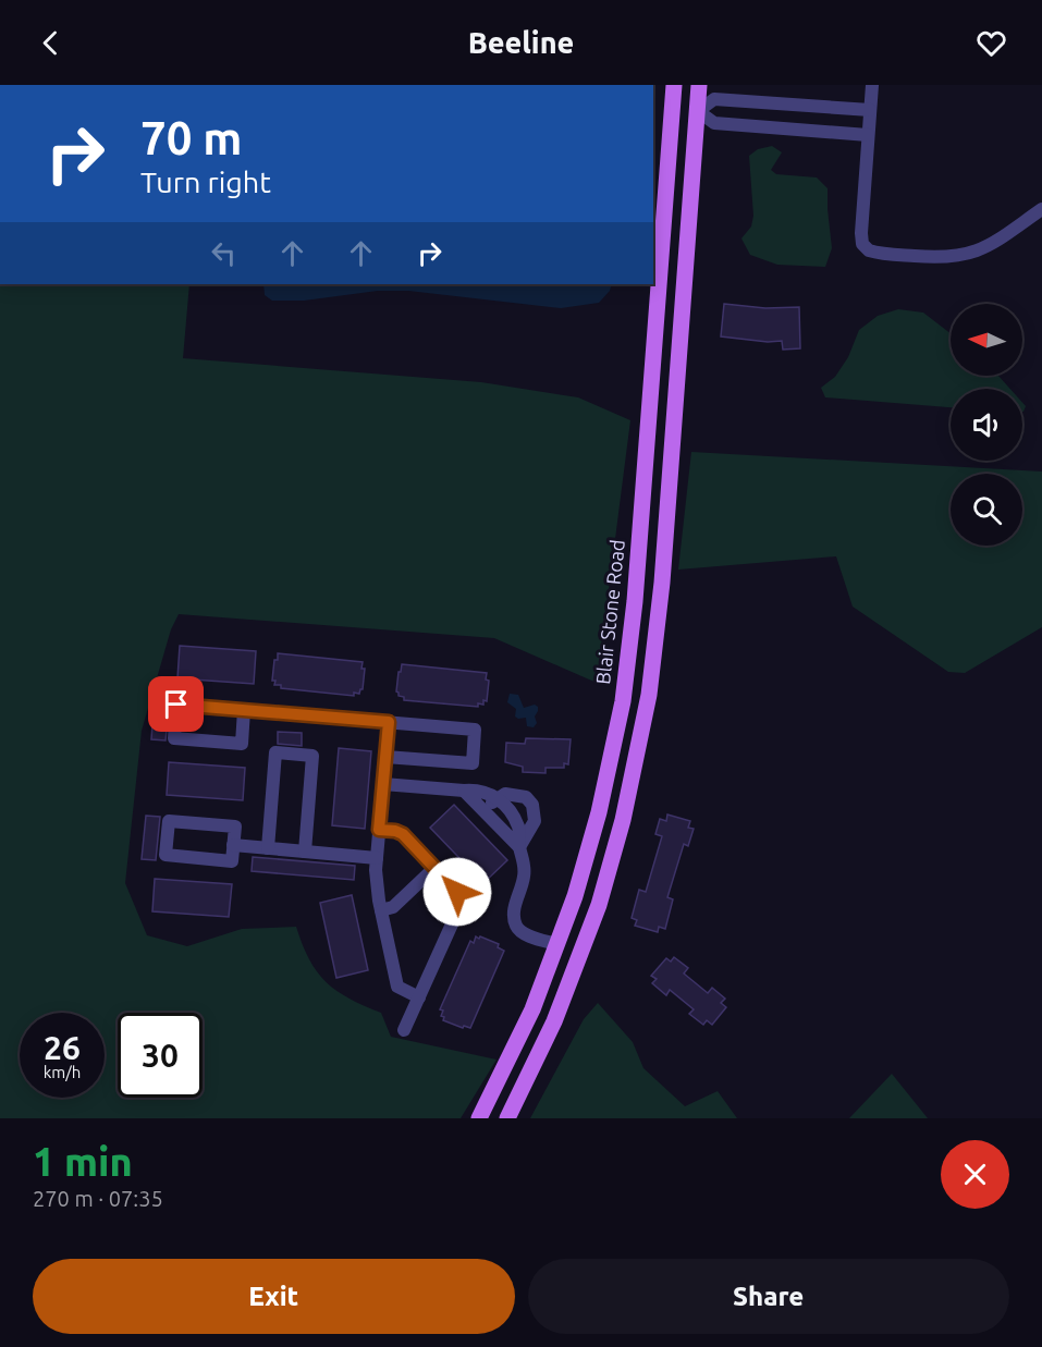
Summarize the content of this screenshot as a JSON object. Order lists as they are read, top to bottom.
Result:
{
  "streets": {
    "main road": ["Blair Stone Road"]
  },
  "north": "left",
  "page": {
    "header": "Beeline",
    "turn": ["70 m", "Turn right"],
    "speed": "26 km/h",
    "limit": "30",
    "heading": ["1 min", "270 m · 07:35"],
    "buttons": ["Exit", "Share"]
  }
}
